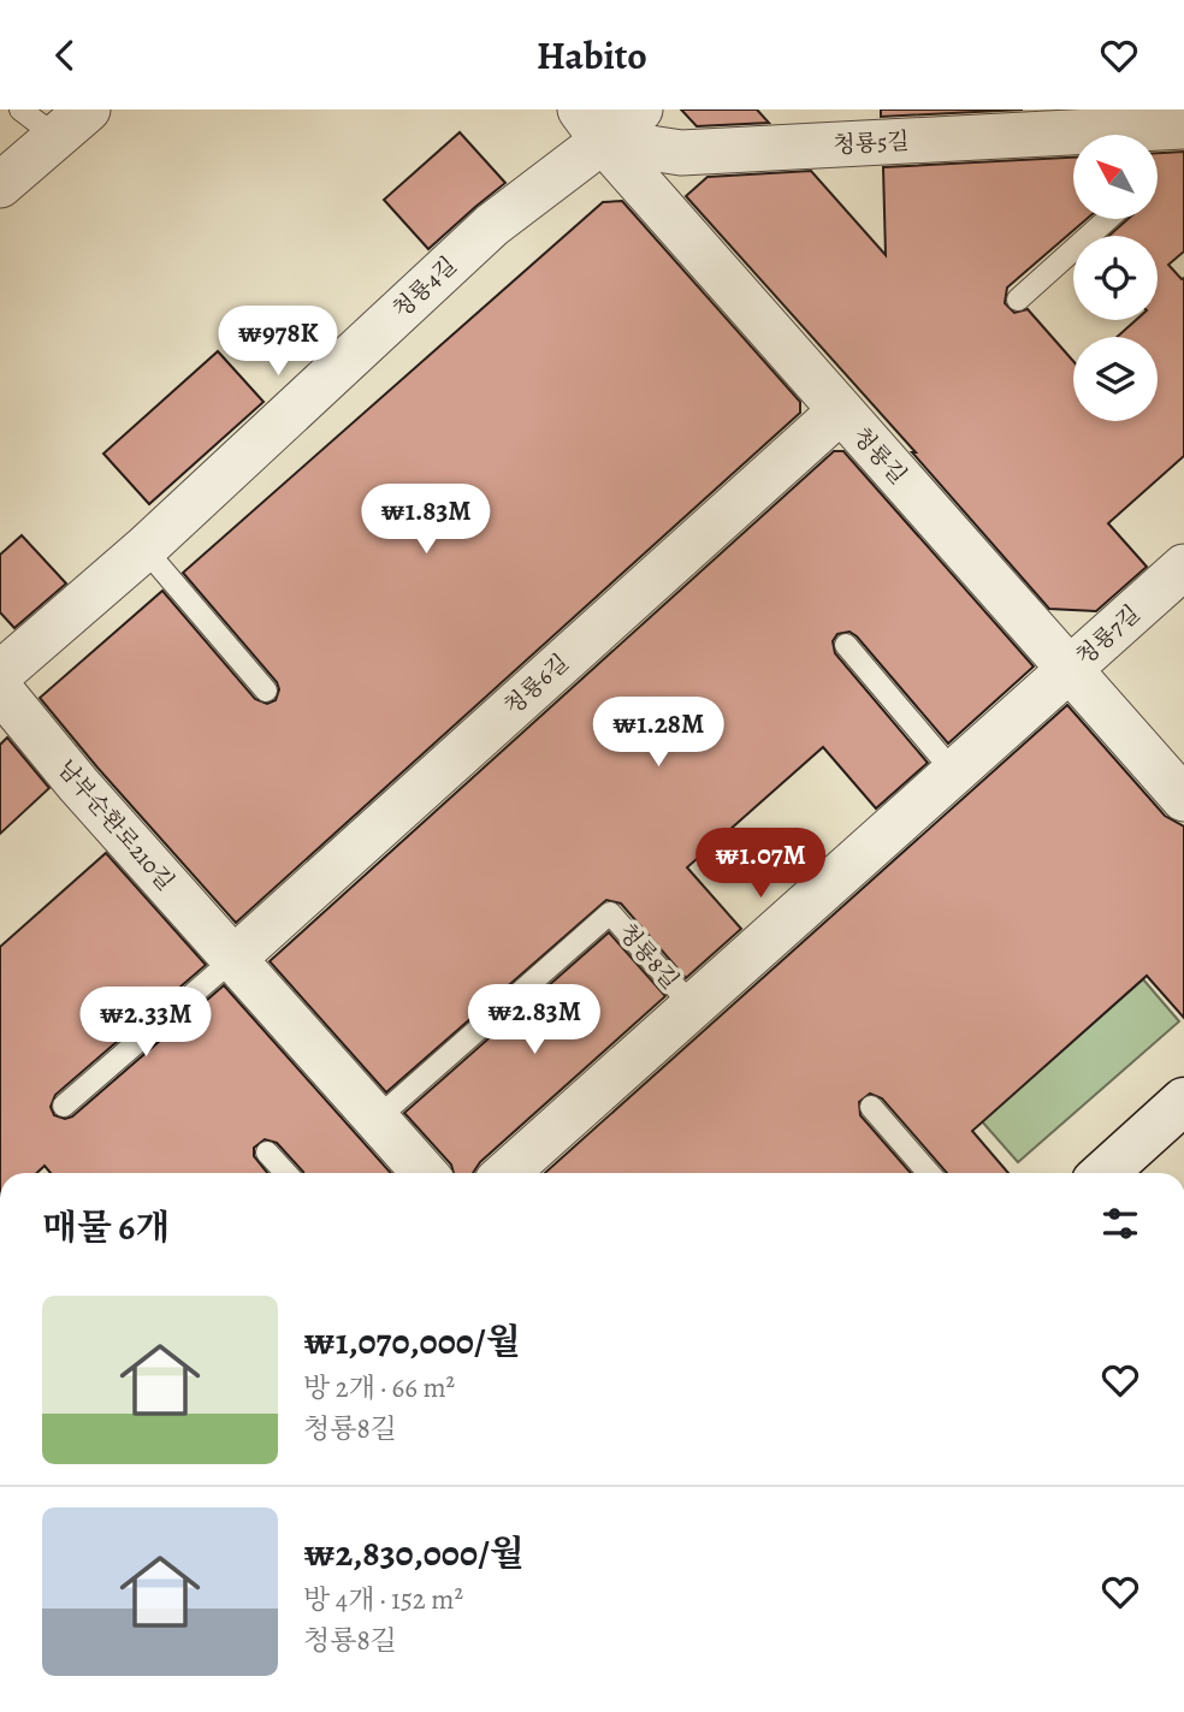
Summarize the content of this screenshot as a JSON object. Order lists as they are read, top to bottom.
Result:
{
  "streets": {
    "street": [
      "청룡5길",
      "청룡4길",
      "청룡길",
      "청룡7길",
      "청룡6길",
      "남부순환로210길",
      "청룡8길"
    ]
  },
  "crossings": [
    ["청룡5길", "청룡4길"],
    ["청룡5길", "청룡길"],
    ["청룡4길", "청룡길"],
    ["청룡길", "청룡7길"],
    ["청룡길", "청룡6길"],
    ["청룡길", "청룡8길"],
    ["청룡7길", "청룡8길"],
    ["청룡6길", "남부순환로210길"],
    ["남부순환로210길", "청룡8길"]
  ],
  "north": "top left",
  "page": {
    "header": "Habito",
    "price": [
      "₩978K",
      "₩1.83M",
      "₩1.28M",
      "₩1.07M",
      "₩2.83M",
      "₩2.33M"
    ],
    "heading": "매물 6개",
    "list": [
      {
        "name": "₩1,070,000/월",
        "note": "방 2개 · 66 m² · 청룡8길"
      },
      {
        "name": "₩2,830,000/월",
        "note": "방 4개 · 152 m² · 청룡8길"
      }
    ]
  }
}
